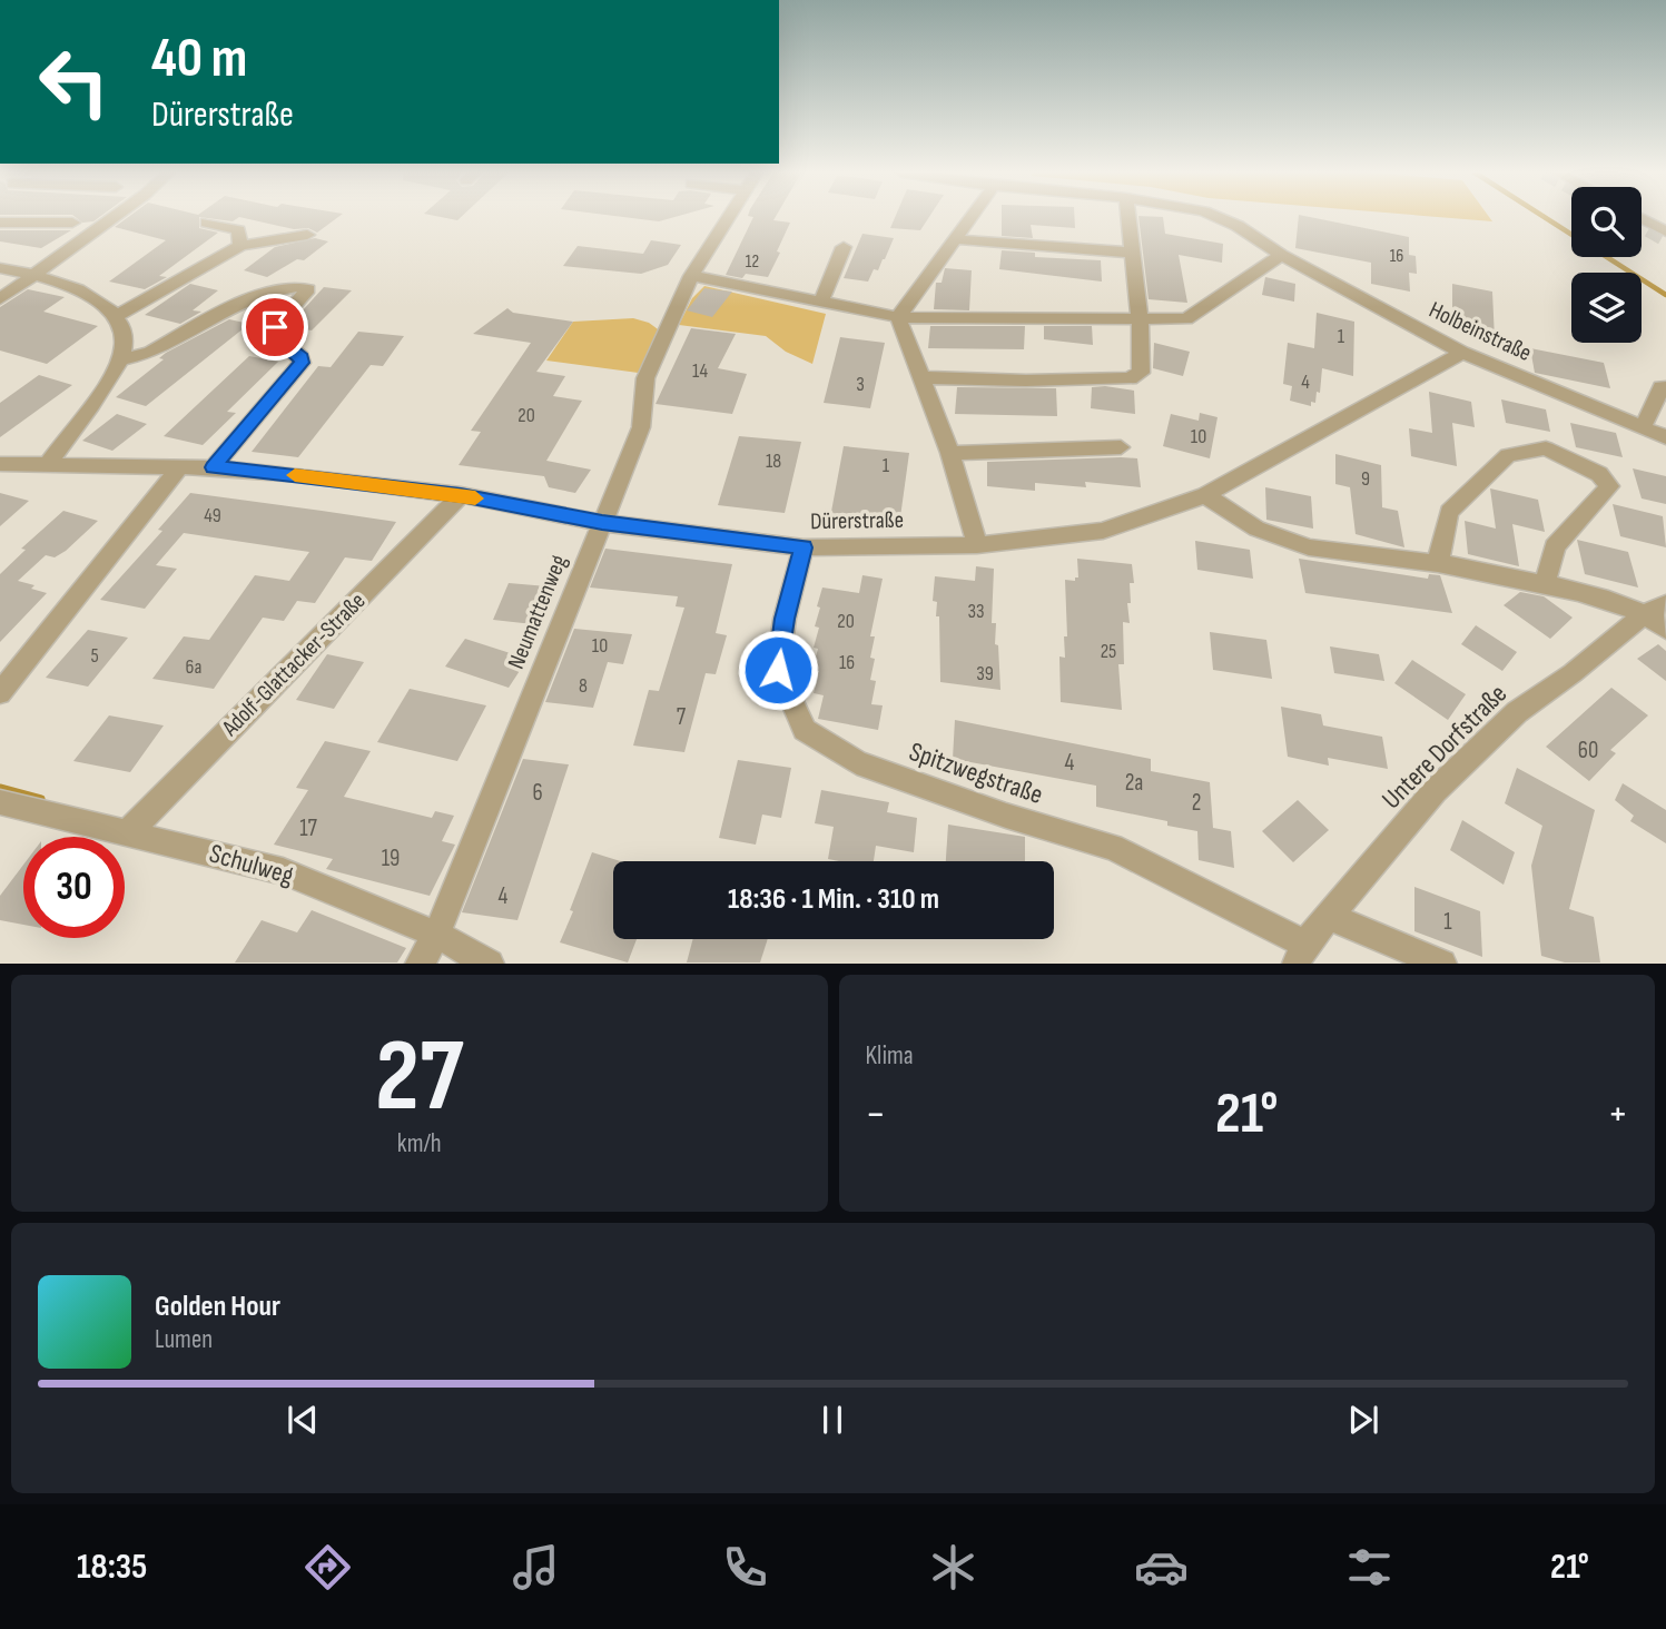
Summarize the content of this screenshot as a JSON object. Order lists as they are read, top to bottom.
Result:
{
  "streets": {
    "street": [
      "Holbeinstraße",
      "Dürerstraße",
      "Neumattenweg",
      "Adolf-Glattacker-Straße",
      "Untere Dorfstraße",
      "Spitzwegstraße",
      "Schulweg"
    ]
  },
  "crossings": [
    ["Holbeinstraße", "Dürerstraße"],
    ["Dürerstraße", "Neumattenweg"],
    ["Dürerstraße", "Adolf-Glattacker-Straße"],
    ["Dürerstraße", "Spitzwegstraße"],
    ["Neumattenweg", "Schulweg"],
    ["Adolf-Glattacker-Straße", "Schulweg"],
    ["Untere Dorfstraße", "Spitzwegstraße"]
  ],
  "house_numbers": [
    "16",
    "12",
    "1",
    "14",
    "4",
    "3",
    "20",
    "10",
    "18",
    "1",
    "9",
    "49",
    "33",
    "20",
    "10",
    "25",
    "5",
    "16",
    "6a",
    "39",
    "8",
    "7",
    "60",
    "4",
    "2a",
    "6",
    "2",
    "17",
    "19",
    "4",
    "1"
  ],
  "page": {
    "turn": ["40 m", "Dürerstraße"],
    "limit": "30",
    "trip": "18:36 · 1 Min. · 310 m",
    "tile": [
      ["27", "km/h"],
      "Klima"
    ],
    "heat": ["−", "21°", "+"],
    "song": ["Golden Hour", "Lumen"],
    "tabs": ["18:35", "21°"]
  }
}
